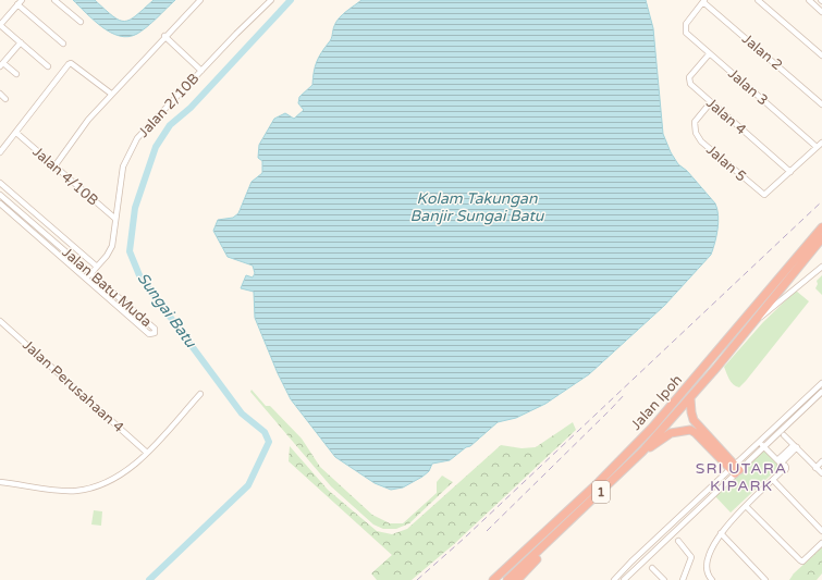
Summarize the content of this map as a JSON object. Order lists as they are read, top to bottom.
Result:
{
  "streets": {
    "highway": ["Jalan Ipoh", "1"],
    "street": [
      "Jalan 2",
      "Jalan 3",
      "Jalan 2/10B",
      "Jalan 4",
      "Jalan 5",
      "Jalan 4/10B",
      "Jalan Batu Muda",
      "Jalan Perusahaan 4"
    ]
  },
  "crossings": [
    ["Jalan 2", "Jalan 3"],
    ["Jalan 3", "Jalan 4"],
    ["Jalan 2/10B", "Jalan 4/10B"],
    ["Jalan 2/10B", "Jalan Batu Muda"],
    ["Jalan 4", "Jalan 5"]
  ],
  "districts": ["SRI UTARA KIPARK"],
  "water": ["Kolam Takungan Banjir Sungai Batu", "Sungai Batu"]
}
